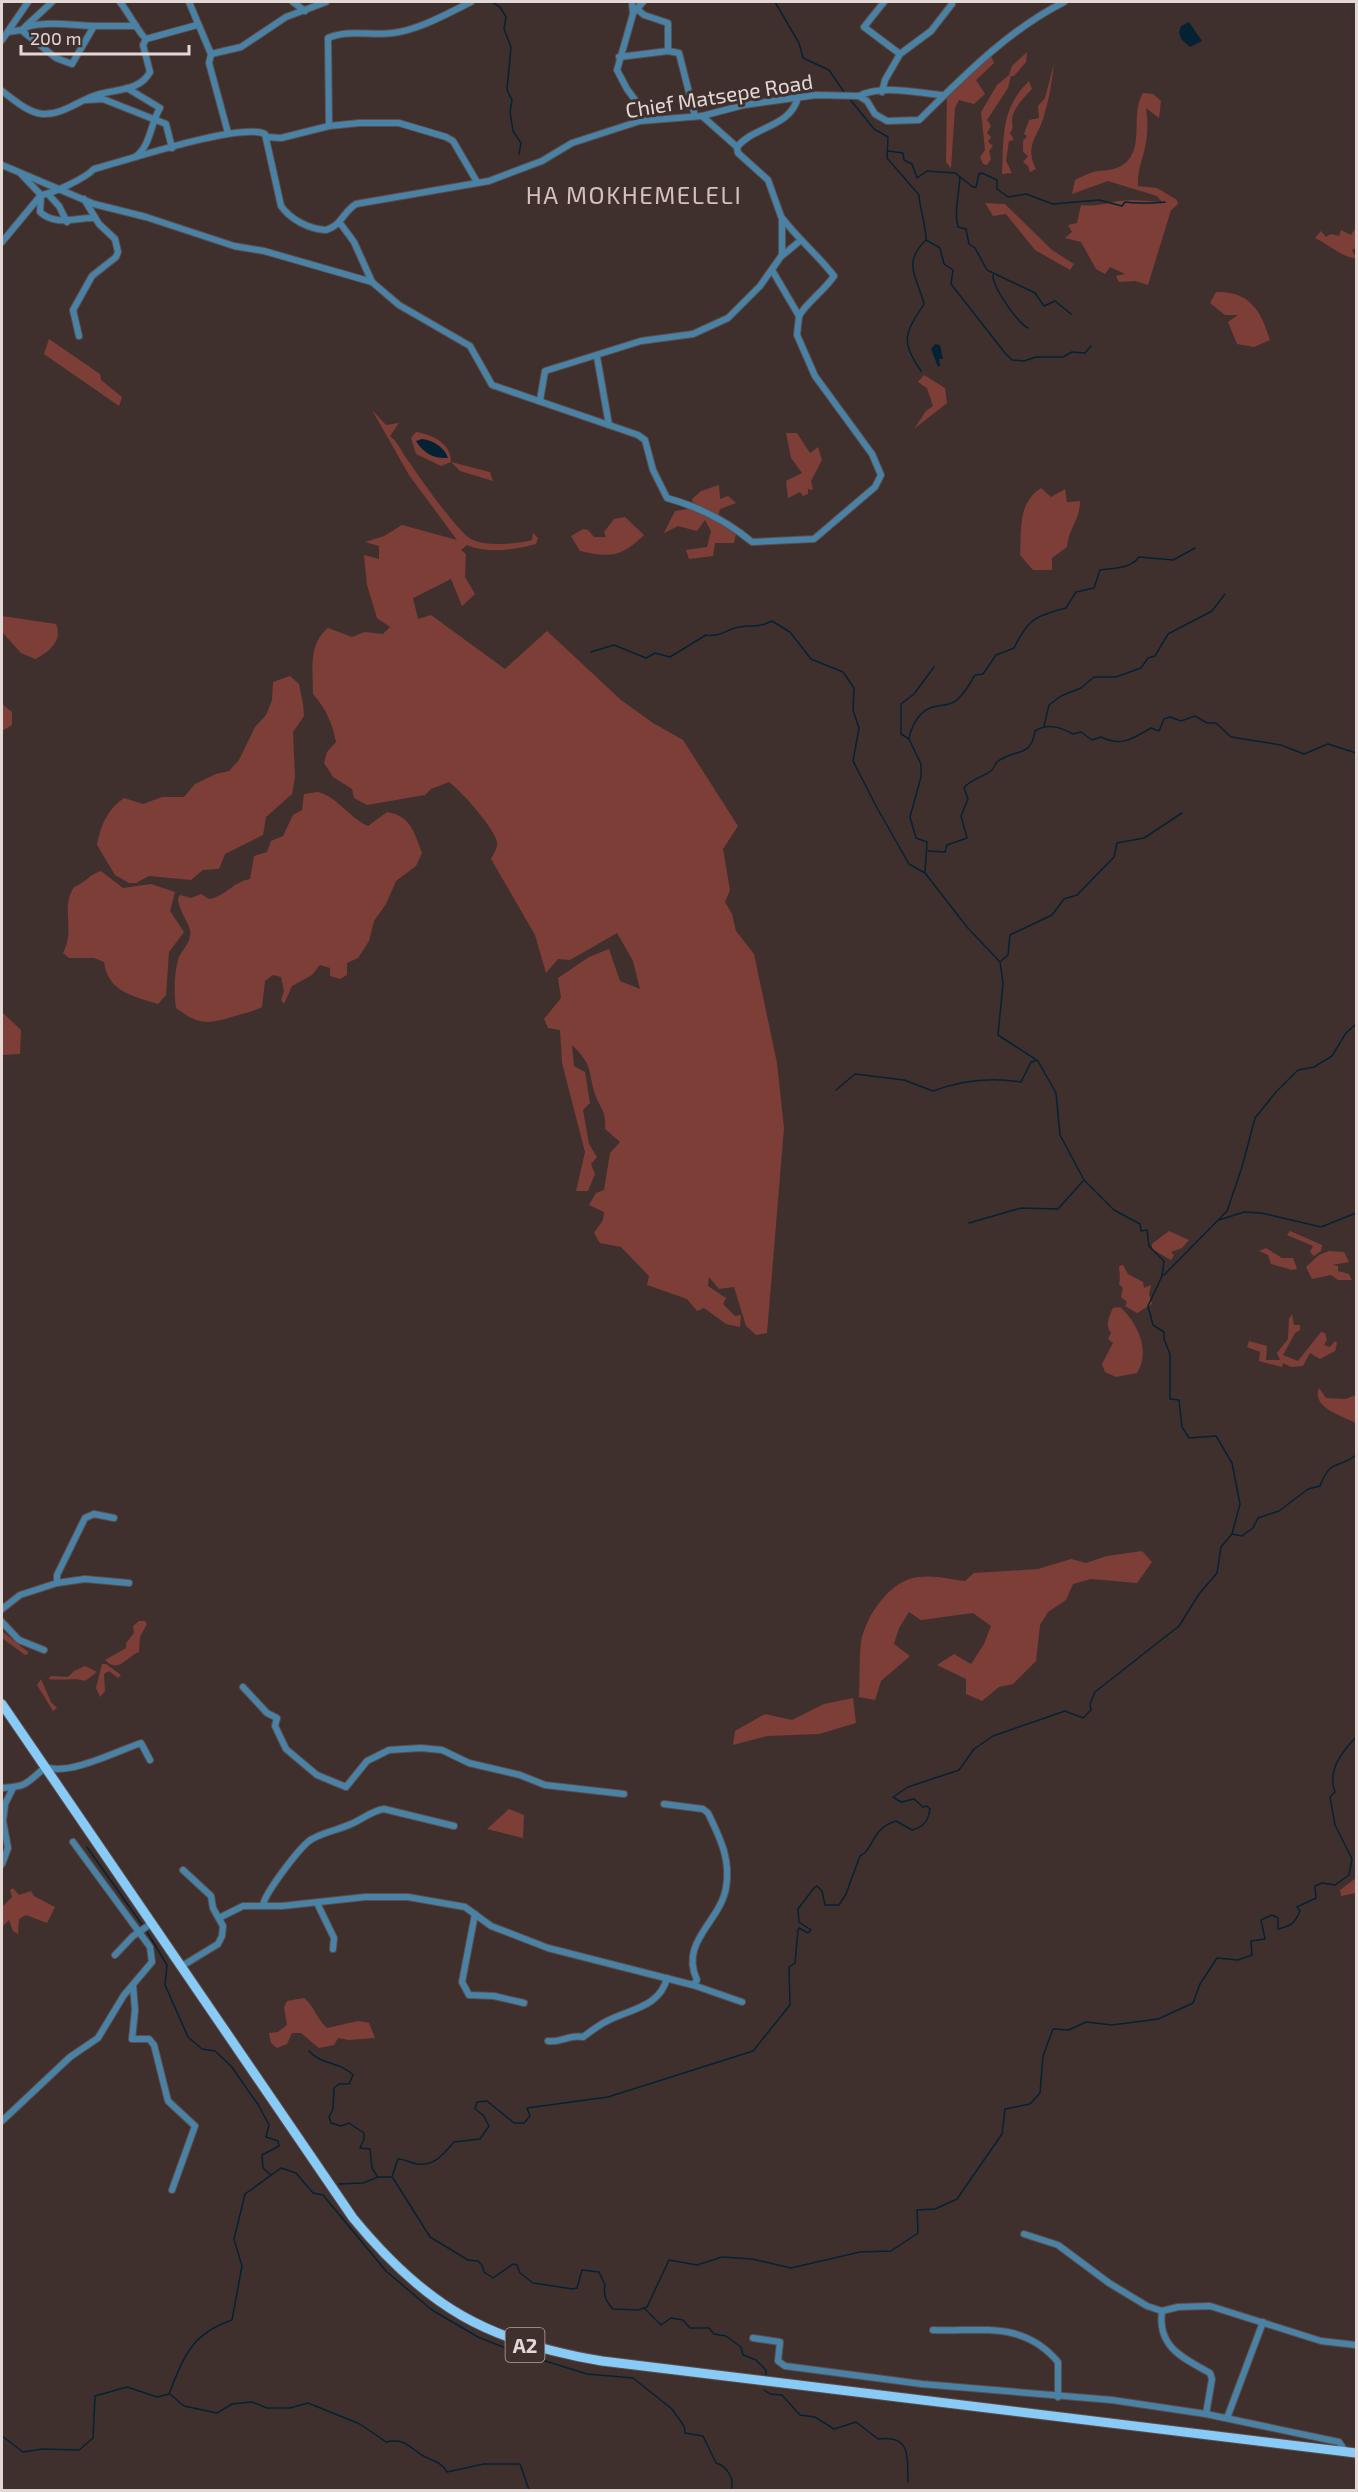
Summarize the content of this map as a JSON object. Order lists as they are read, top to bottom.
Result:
{
  "streets": {
    "main road": ["A2"],
    "street": ["Chief Matsepe Road"]
  },
  "districts": ["HA MOKHEMELELI"],
  "scale_bar": "200 m"
}
